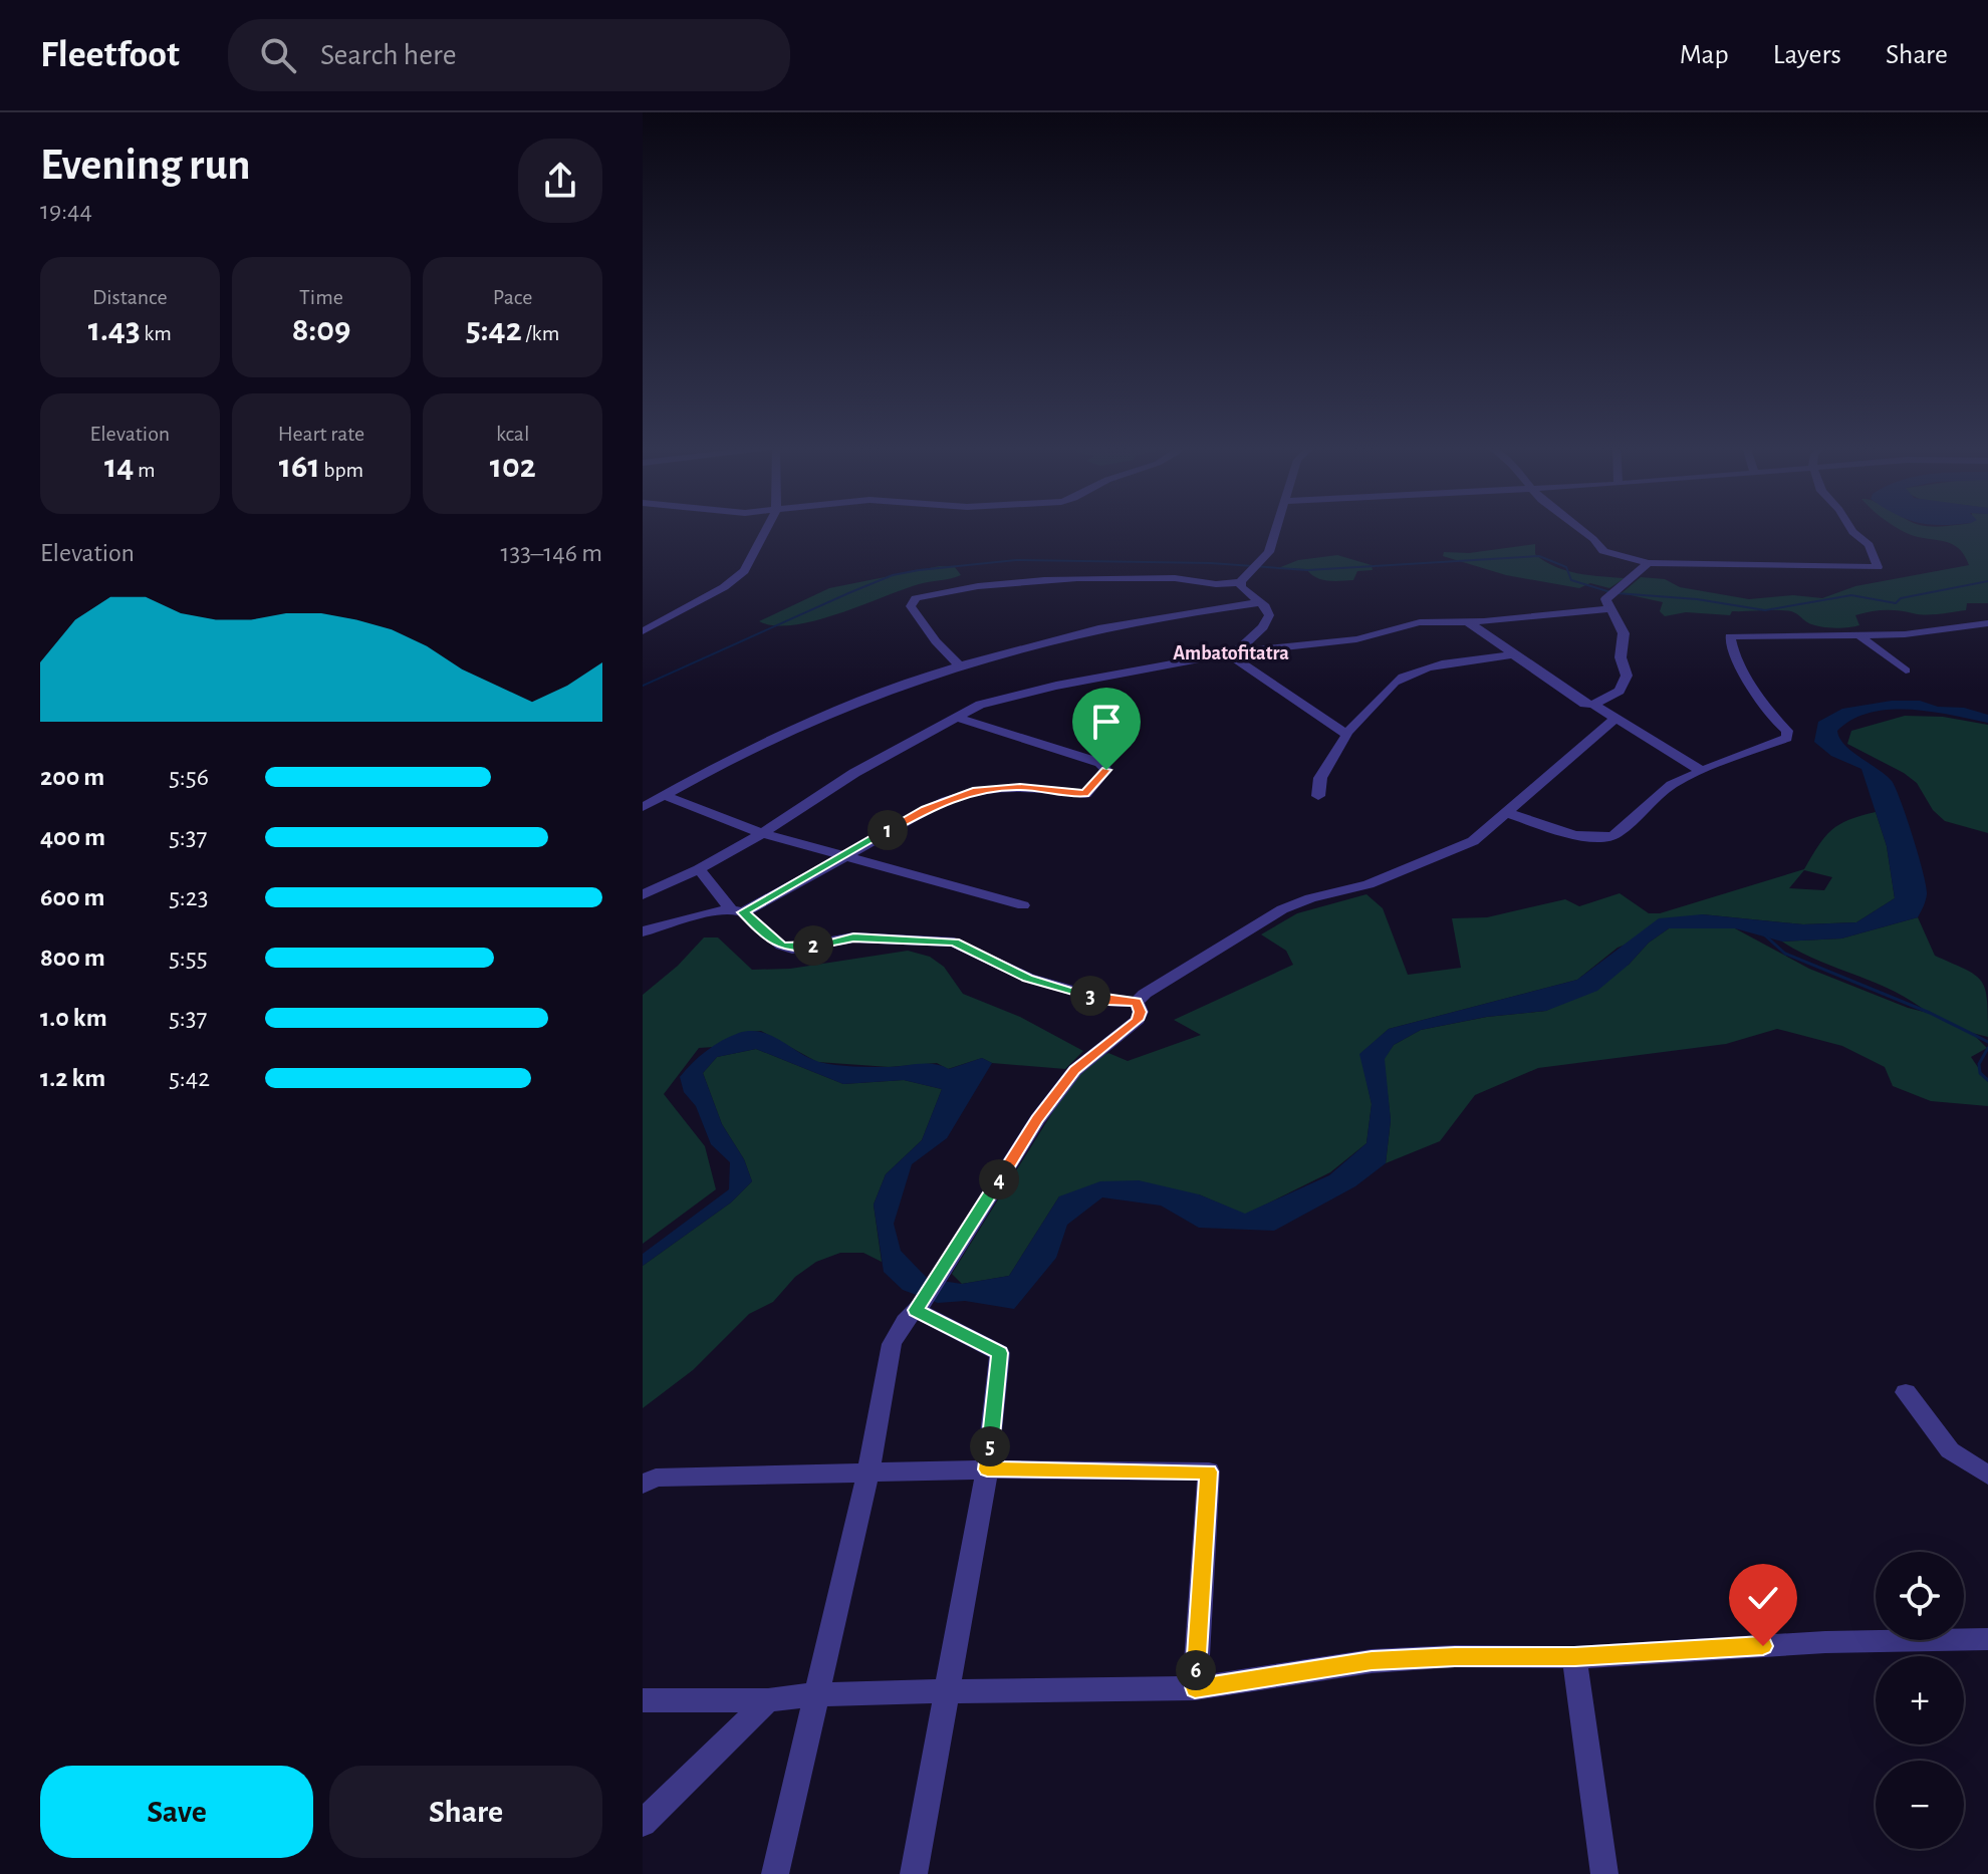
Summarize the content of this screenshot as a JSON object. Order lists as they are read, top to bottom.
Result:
{
  "districts": ["Ambatofitatra"],
  "page": {
    "header": "Fleetfoot",
    "search": "Search here",
    "nav": ["Map", "Layers", "Share"],
    "heading": ["Evening run", "19:44"],
    "stats": [
      ["Distance", "1.43 km"],
      ["Time", "8:09"],
      ["Pace", "5:42 /km"],
      ["Elevation", "14 m"],
      ["Heart rate", "161 bpm"],
      ["kcal", "102"]
    ],
    "chart": ["Elevation", "133–146 m"],
    "list": [
      {
        "name": "200 m",
        "note": "5:56"
      },
      {
        "name": "400 m",
        "note": "5:37"
      },
      {
        "name": "600 m",
        "note": "5:23"
      },
      {
        "name": "800 m",
        "note": "5:55"
      },
      {
        "name": "1.0 km",
        "note": "5:37"
      },
      {
        "name": "1.2 km",
        "note": "5:42"
      }
    ],
    "pins": [
      "1",
      "2",
      "3",
      "4",
      "5",
      "6"
    ],
    "map_buttons": ["+", "−"],
    "buttons": ["Save", "Share"]
  }
}
